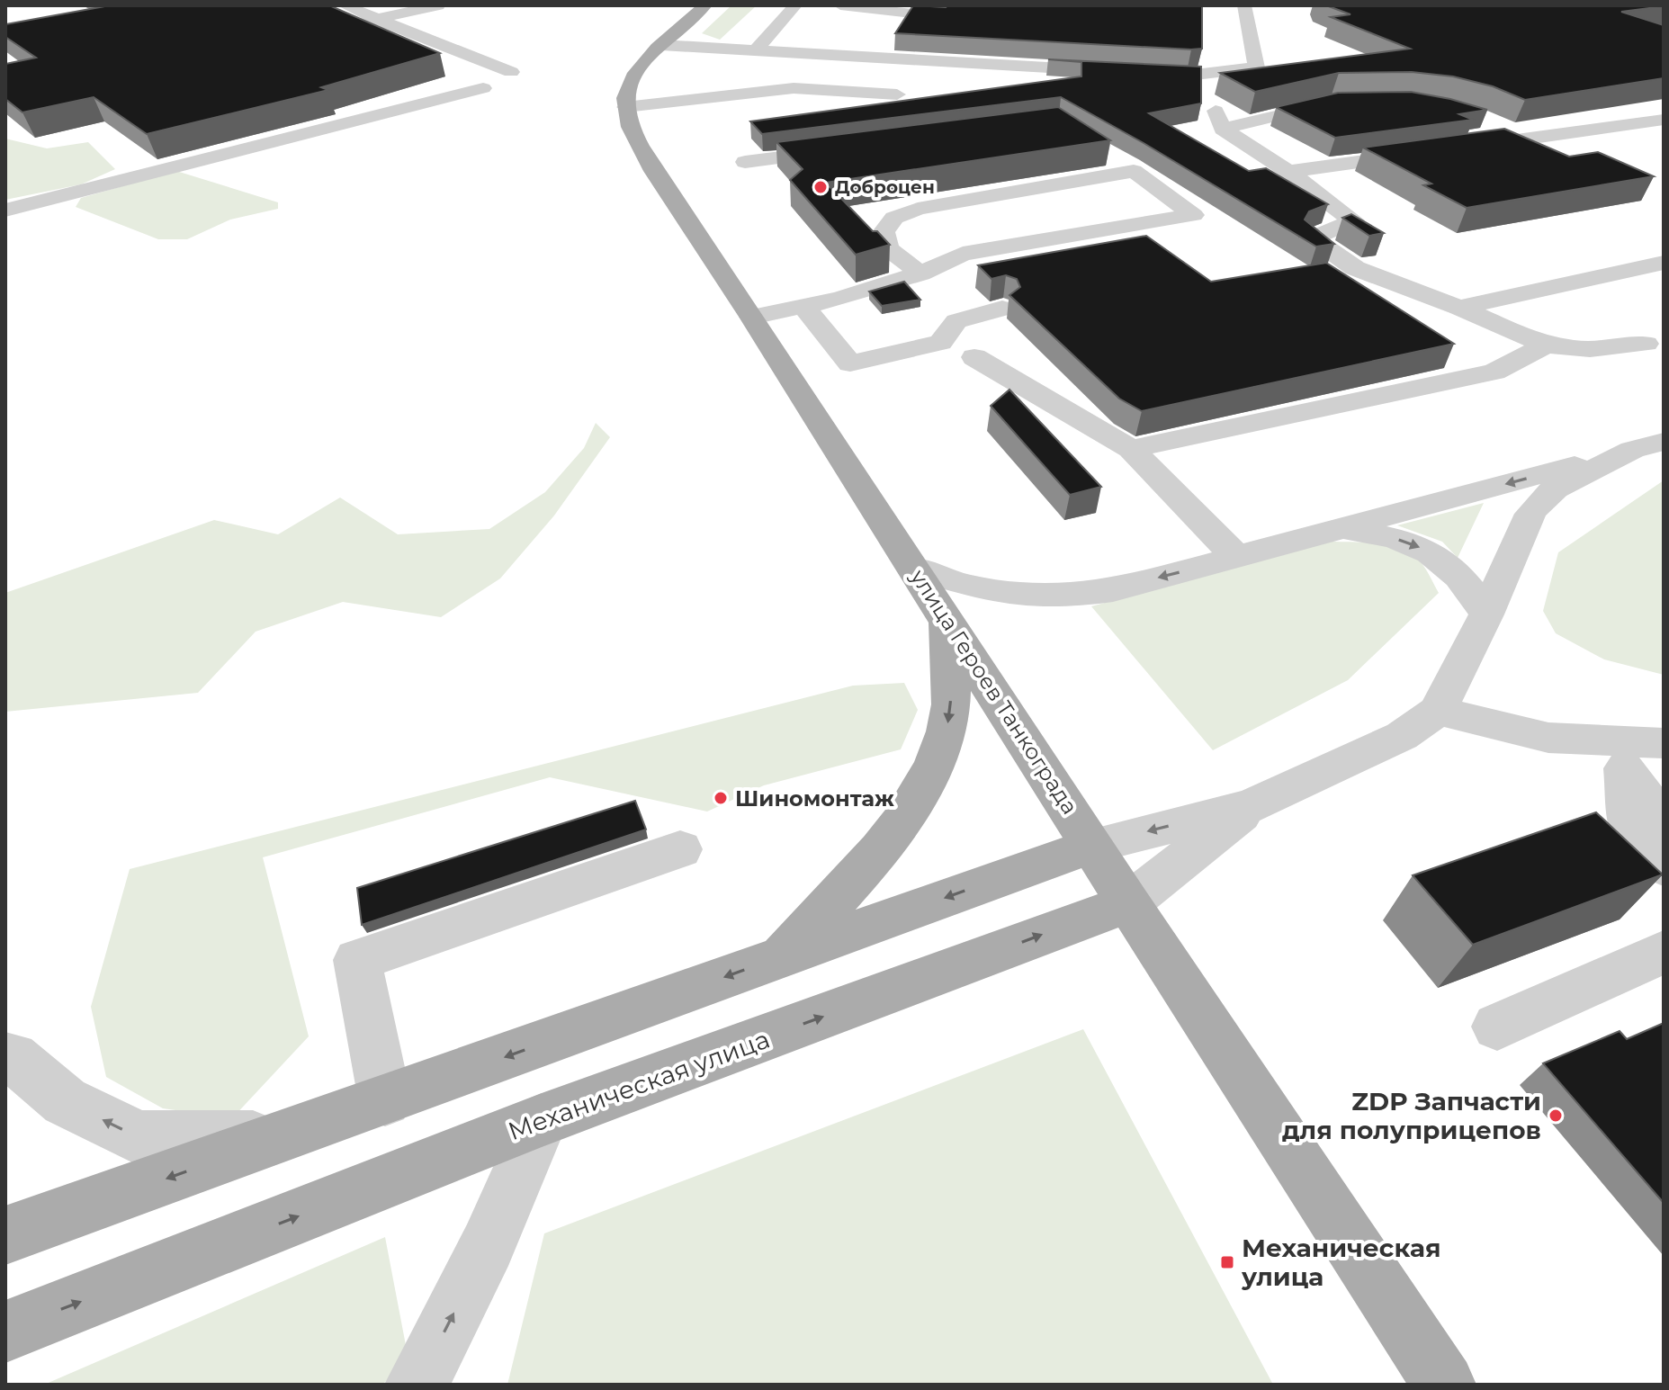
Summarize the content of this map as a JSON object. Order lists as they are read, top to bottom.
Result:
{
  "streets": {
    "main road": ["улица Героев Танкограда", "Механическая улица"]
  },
  "crossings": [
    ["улица Героев Танкограда", "Механическая улица"]
  ],
  "places": {
    "other": ["Доброцен", "Шиномонтаж", "ZDP Запчасти для полуприцепов"],
    "transit": ["Механическая улица"]
  }
}
